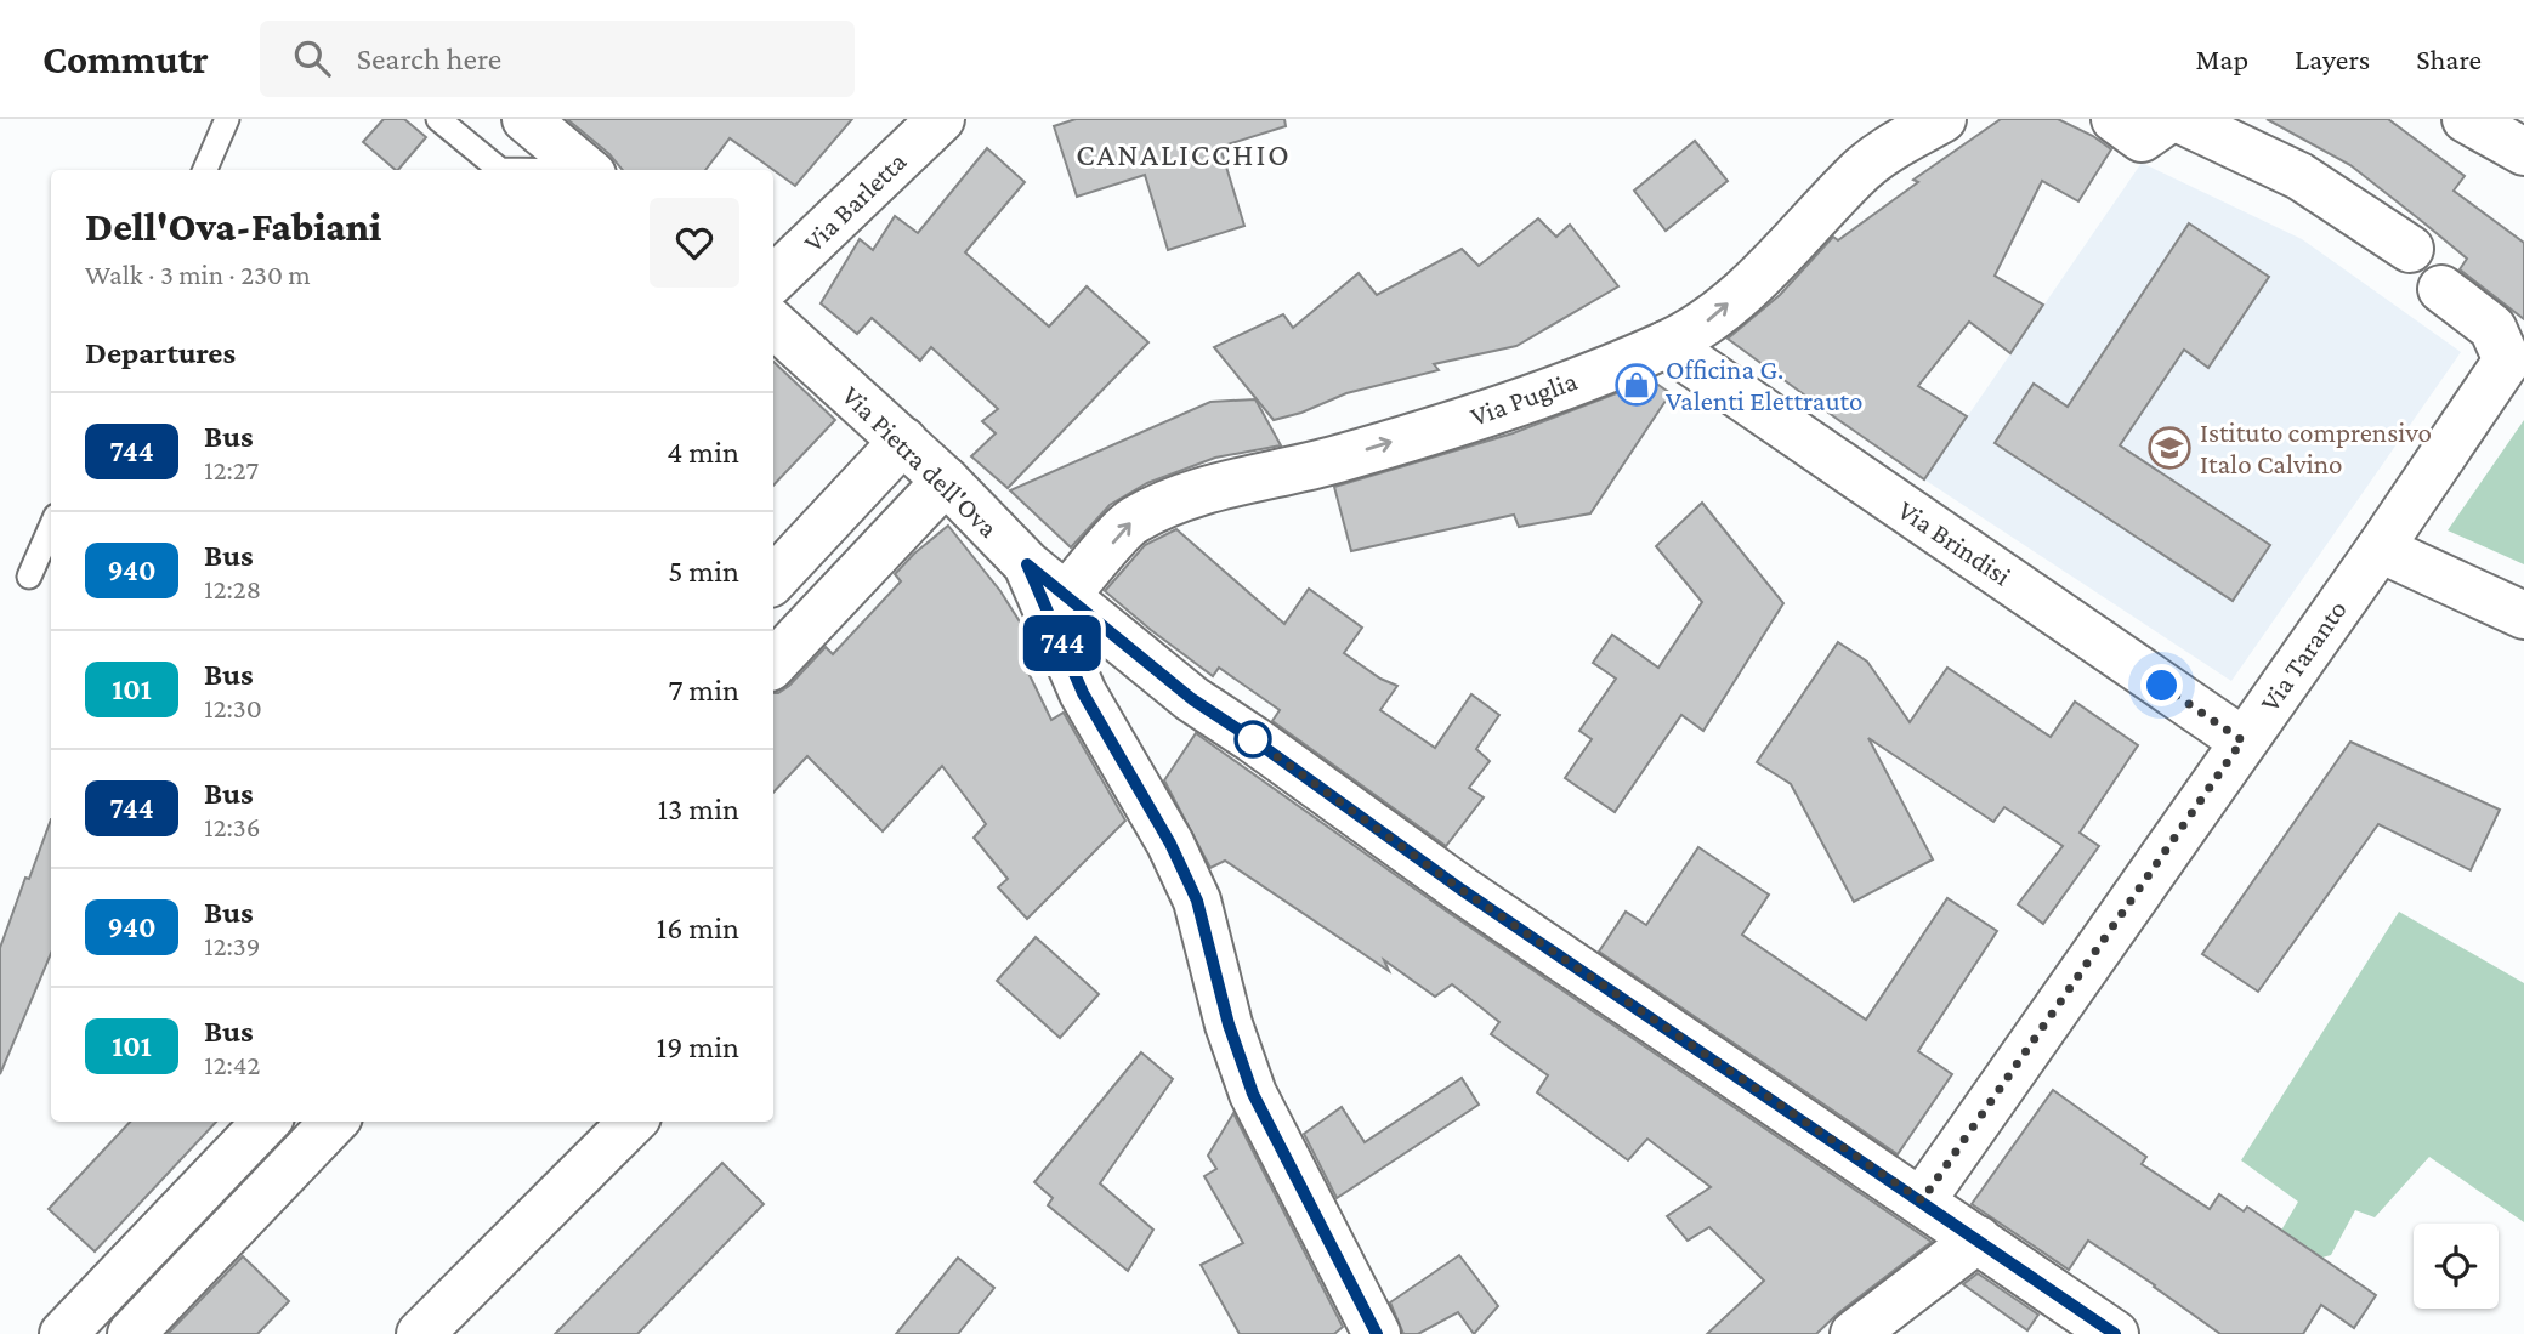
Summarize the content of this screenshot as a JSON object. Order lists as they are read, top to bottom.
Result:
{
  "streets": {
    "street": [
      "Via Barletta",
      "Via Puglia",
      "Via Pietra dell'Ova",
      "Via Brindisi",
      "Via Taranto"
    ]
  },
  "crossings": [
    ["Via Puglia", "Via Pietra dell'Ova"],
    ["Via Puglia", "Via Brindisi"],
    ["Via Pietra dell'Ova", "Via Taranto"],
    ["Via Brindisi", "Via Taranto"]
  ],
  "one_way": ["Via Puglia"],
  "districts": ["CANALICCHIO"],
  "places": {
    "shop": ["Officina G. Valenti Elettrauto"],
    "school or university": ["Istituto comprensivo Italo Calvino"]
  },
  "lines": ["bus line 744"],
  "page": {
    "header": "Commutr",
    "search": "Search here",
    "nav": ["Map", "Layers", "Share"],
    "on_map": "744",
    "heading": [
      ["Dell'Ova-Fabiani", "Walk · 3 min · 230 m"],
      "Departures"
    ],
    "list": [
      {
        "mark": "744",
        "name": "Bus",
        "note": "12:27",
        "value": "4 min"
      },
      {
        "mark": "940",
        "name": "Bus",
        "note": "12:28",
        "value": "5 min"
      },
      {
        "mark": "101",
        "name": "Bus",
        "note": "12:30",
        "value": "7 min"
      },
      {
        "mark": "744",
        "name": "Bus",
        "note": "12:36",
        "value": "13 min"
      },
      {
        "mark": "940",
        "name": "Bus",
        "note": "12:39",
        "value": "16 min"
      },
      {
        "mark": "101",
        "name": "Bus",
        "note": "12:42",
        "value": "19 min"
      }
    ]
  }
}
